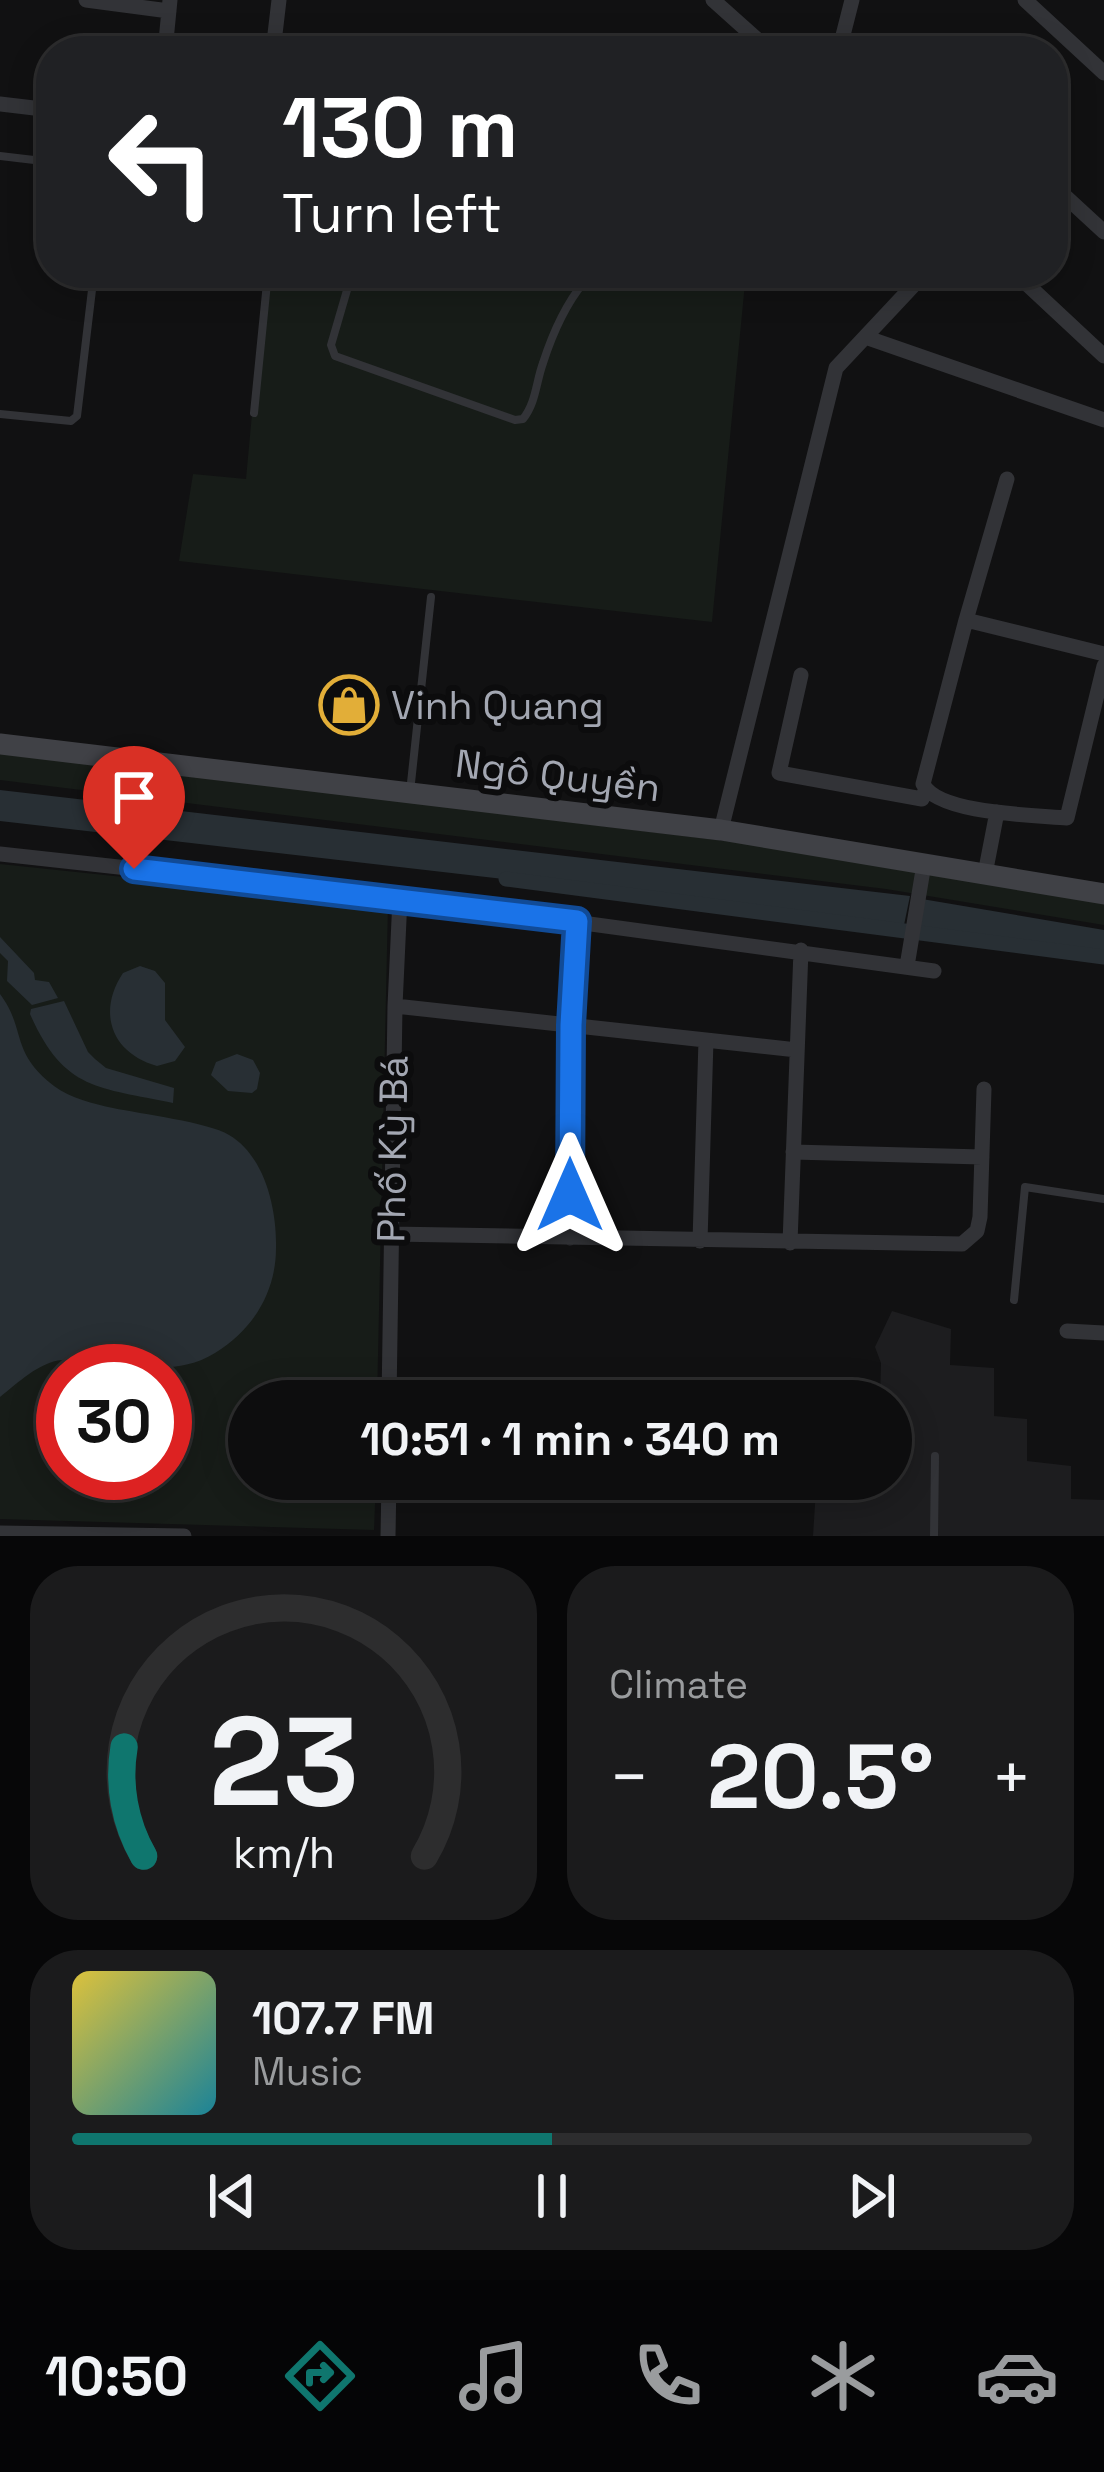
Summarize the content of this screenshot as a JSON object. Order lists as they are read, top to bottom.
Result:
{
  "streets": {
    "street": ["Ngô Quyền", "Phố Kỳ Bá"]
  },
  "places": {
    "shop": ["Vinh Quang"]
  },
  "page": {
    "turn": ["130 m", "Turn left"],
    "limit": "30",
    "trip": "10:51 · 1 min · 340 m",
    "tile": "Climate",
    "heat": ["−", "20.5°", "+"],
    "song": ["107.7 FM", "Music"],
    "tabs": "10:50",
    "gauge": ["23", "km/h"]
  }
}
